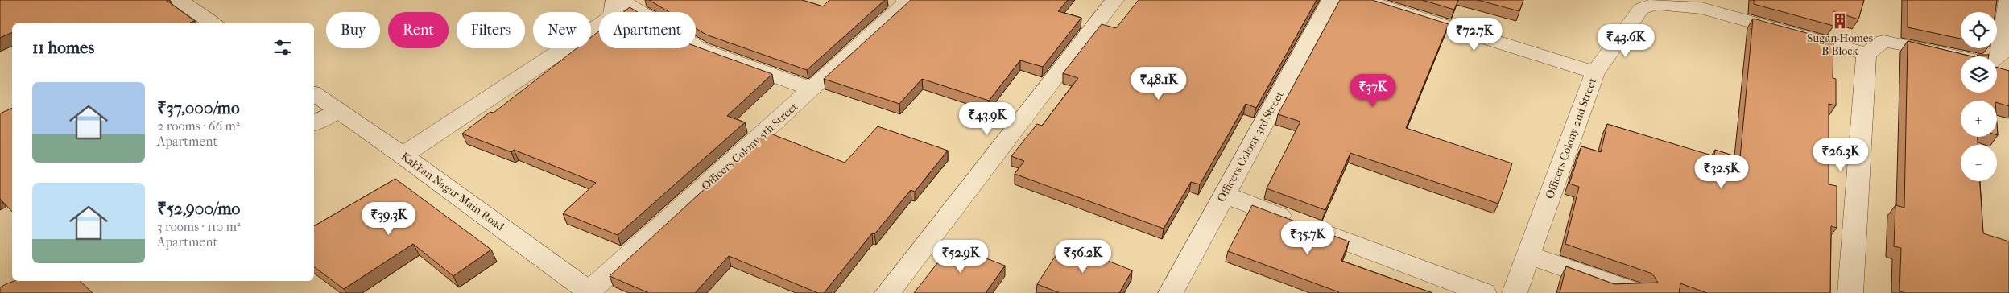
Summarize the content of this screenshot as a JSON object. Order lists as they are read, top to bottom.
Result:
{
  "streets": {
    "street": [
      "Officers Colony 2nd Street",
      "Officers Colony 5th Street",
      "Officers Colony 3rd Street",
      "Kakkan Nagar Main Road"
    ]
  },
  "crossings": [
    ["Officers Colony 5th Street", "Kakkan Nagar Main Road"]
  ],
  "places": {
    "building": ["Sugan Homes B Block"]
  },
  "page": {
    "map_buttons": ["+", "−"],
    "chip": [
      "Buy",
      "Rent",
      "Filters",
      "New",
      "Apartment"
    ],
    "price": [
      "₹72.7K",
      "₹43.6K",
      "₹48.1K",
      "₹37K",
      "₹43.9K",
      "₹26.3K",
      "₹32.5K",
      "₹39.3K",
      "₹35.7K",
      "₹52.9K",
      "₹56.2K"
    ],
    "heading": "11 homes",
    "list": [
      {
        "name": "₹37,000/mo",
        "note": "2 rooms · 66 m² · Apartment"
      },
      {
        "name": "₹52,900/mo",
        "note": "3 rooms · 110 m² · Apartment"
      }
    ]
  }
}
